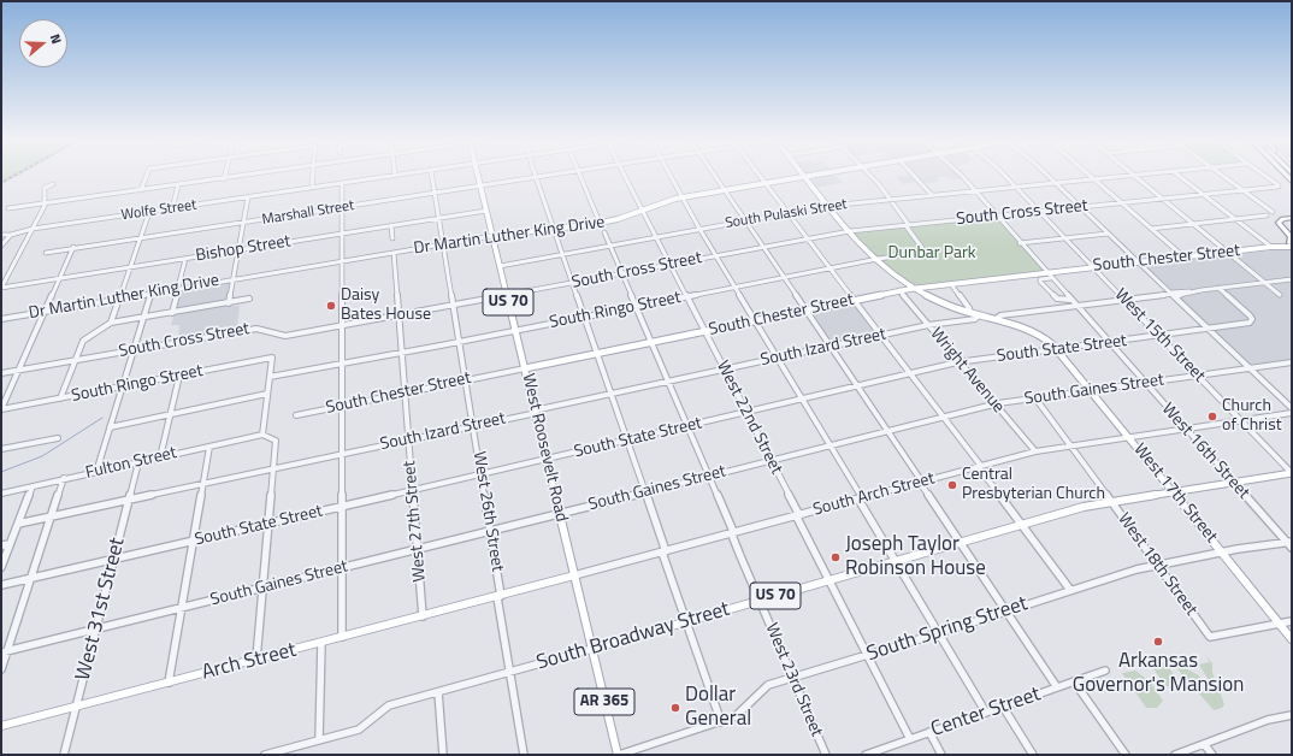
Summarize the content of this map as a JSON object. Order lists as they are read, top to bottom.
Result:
{
  "streets": {
    "main road": [
      "Dr Martin Luther King Drive",
      "South Chester Street",
      "US 70",
      "West Roosevelt Road",
      "West 17th Street",
      "South Broadway Street",
      "Arch Street",
      "AR 365"
    ],
    "street": [
      "Wolfe Street",
      "Marshall Street",
      "South Cross Street",
      "South Pulaski Street",
      "Bishop Street",
      "South Ringo Street",
      "West 15th Street",
      "South Izard Street",
      "South State Street",
      "Wright Avenue",
      "South Gaines Street",
      "West 22nd Street",
      "West 16th Street",
      "Fulton Street",
      "South Arch Street",
      "West 26th Street",
      "West 27th Street",
      "West 18th Street",
      "West 31st Street",
      "South Spring Street",
      "West 23rd Street",
      "Center Street"
    ]
  },
  "crossings": [
    ["Marshall Street", "West Roosevelt Road"],
    ["Marshall Street", "West 26th Street"],
    ["South Cross Street", "South Ringo Street"],
    ["South Cross Street", "West 15th Street"],
    ["South Cross Street", "West 22nd Street"],
    ["South Cross Street", "West Roosevelt Road"],
    ["South Cross Street", "West 16th Street"],
    ["South Cross Street", "West 26th Street"],
    ["South Cross Street", "West 27th Street"],
    ["South Cross Street", "West 23rd Street"],
    ["South Pulaski Street", "West 15th Street"],
    ["South Pulaski Street", "West 22nd Street"],
    ["South Pulaski Street", "West Roosevelt Road"],
    ["South Pulaski Street", "West 16th Street"],
    ["South Pulaski Street", "West 23rd Street"],
    ["Dr Martin Luther King Drive", "West 22nd Street"],
    ["Dr Martin Luther King Drive", "West Roosevelt Road"],
    ["Dr Martin Luther King Drive", "West 26th Street"],
    ["Dr Martin Luther King Drive", "West 27th Street"],
    ["Bishop Street", "West Roosevelt Road"],
    ["Bishop Street", "West 26th Street"],
    ["South Chester Street", "West 15th Street"],
    ["South Chester Street", "Wright Avenue"],
    ["South Chester Street", "West 22nd Street"],
    ["South Chester Street", "West Roosevelt Road"],
    ["South Chester Street", "West 16th Street"],
    ["South Chester Street", "West 17th Street"],
    ["South Chester Street", "West 26th Street"],
    ["South Chester Street", "West 27th Street"],
    ["South Chester Street", "West 23rd Street"],
    ["South Ringo Street", "West 22nd Street"],
    ["South Ringo Street", "West Roosevelt Road"],
    ["South Ringo Street", "West 17th Street"],
    ["South Ringo Street", "West 26th Street"],
    ["South Ringo Street", "West 27th Street"],
    ["South Ringo Street", "West 23rd Street"],
    ["West 15th Street", "South State Street"],
    ["West 15th Street", "South Gaines Street"],
    ["West 15th Street", "South Arch Street"],
    ["West 15th Street", "South Broadway Street"],
    ["South Izard Street", "Wright Avenue"],
    ["South Izard Street", "West 22nd Street"],
    ["South Izard Street", "West Roosevelt Road"],
    ["South Izard Street", "West 17th Street"],
    ["South Izard Street", "West 26th Street"],
    ["South Izard Street", "West 27th Street"],
    ["South Izard Street", "West 31st Street"],
    ["South Izard Street", "West 23rd Street"],
    ["South State Street", "Wright Avenue"],
    ["South State Street", "West 22nd Street"],
    ["South State Street", "West Roosevelt Road"],
    ["South State Street", "West 16th Street"],
    ["South State Street", "West 17th Street"],
    ["South State Street", "West 26th Street"],
    ["South State Street", "West 27th Street"],
    ["South State Street", "West 31st Street"],
    ["South State Street", "West 23rd Street"],
    ["Wright Avenue", "South Gaines Street"],
    ["Wright Avenue", "South Arch Street"],
    ["South Gaines Street", "West 22nd Street"],
    ["South Gaines Street", "West Roosevelt Road"],
    ["South Gaines Street", "West 16th Street"],
    ["South Gaines Street", "West 17th Street"],
    ["South Gaines Street", "West 26th Street"],
    ["South Gaines Street", "West 27th Street"],
    ["South Gaines Street", "West 18th Street"],
    ["South Gaines Street", "West 31st Street"],
    ["South Gaines Street", "West 23rd Street"],
    ["West 22nd Street", "South Arch Street"],
    ["West 22nd Street", "South Spring Street"],
    ["West 22nd Street", "South Broadway Street"],
    ["West 22nd Street", "Center Street"],
    ["West Roosevelt Road", "South Arch Street"],
    ["West Roosevelt Road", "South Spring Street"],
    ["West Roosevelt Road", "South Broadway Street"],
    ["West Roosevelt Road", "Arch Street"],
    ["West 16th Street", "South Arch Street"],
    ["West 16th Street", "South Spring Street"],
    ["West 16th Street", "South Broadway Street"],
    ["Fulton Street", "West 31st Street"],
    ["West 17th Street", "South Arch Street"],
    ["West 17th Street", "West 18th Street"],
    ["West 17th Street", "South Spring Street"],
    ["West 17th Street", "South Broadway Street"],
    ["South Arch Street", "West 18th Street"],
    ["South Arch Street", "Arch Street"],
    ["South Arch Street", "West 23rd Street"],
    ["West 26th Street", "South Broadway Street"],
    ["West 26th Street", "Arch Street"],
    ["West 27th Street", "Arch Street"],
    ["West 18th Street", "South Spring Street"],
    ["West 18th Street", "South Broadway Street"],
    ["West 31st Street", "Arch Street"],
    ["South Spring Street", "West 23rd Street"],
    ["South Broadway Street", "West 23rd Street"]
  ],
  "parks": ["Dunbar Park"],
  "places": [
    "Daisy Bates House",
    "Church of Christ",
    "Central Presbyterian Church",
    "Joseph Taylor Robinson House",
    "Arkansas Governor's Mansion",
    "Dollar General"
  ],
  "north": "right"
}
